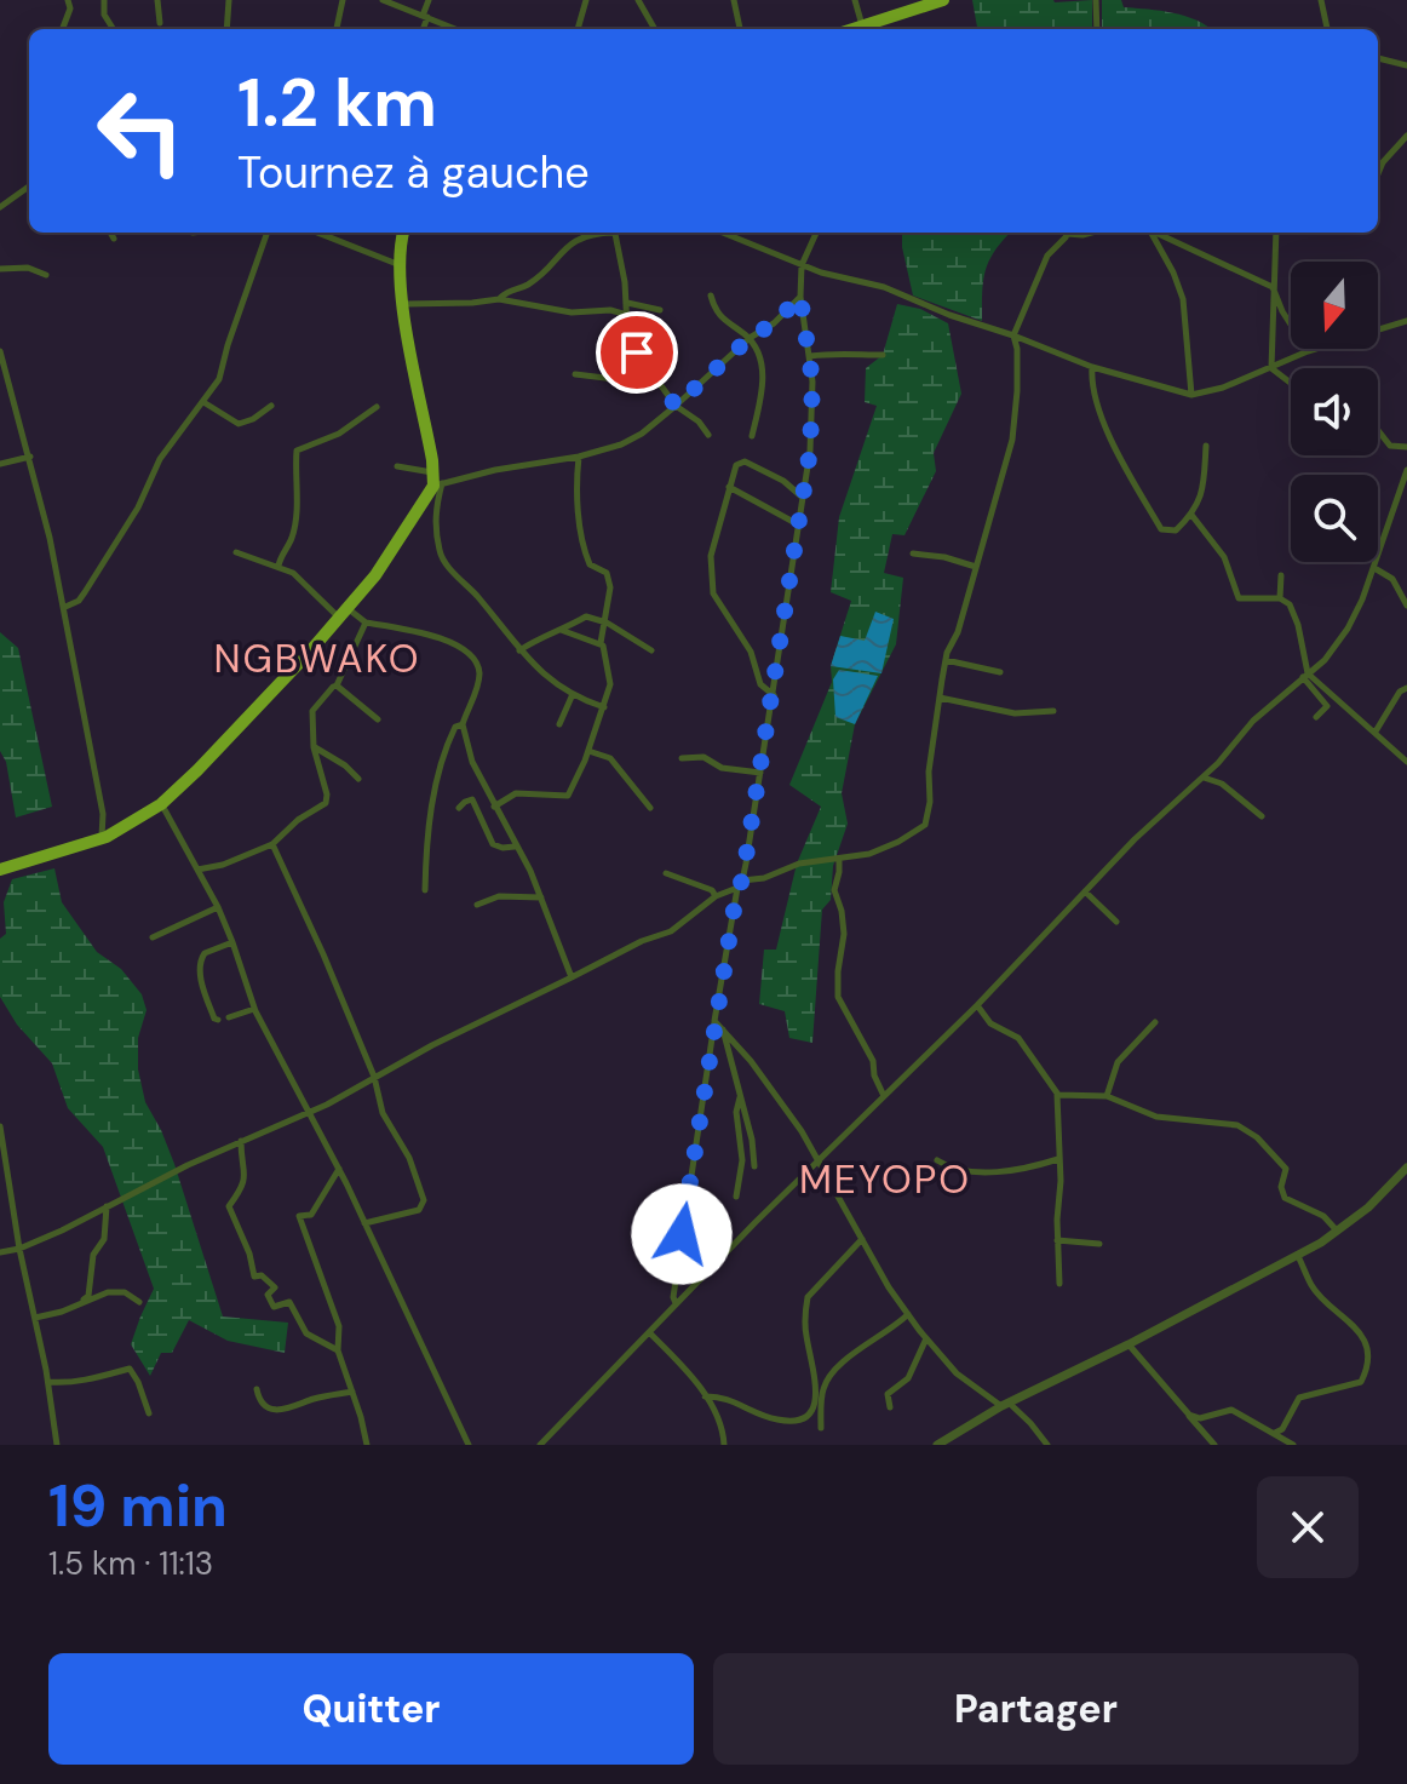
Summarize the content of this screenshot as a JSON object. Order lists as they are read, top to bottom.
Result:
{
  "districts": ["NGBWAKO", "MEYOPO"],
  "north": "bottom",
  "page": {
    "turn": ["1.2 km", "Tournez à gauche"],
    "heading": ["19 min", "1.5 km · 11:13"],
    "buttons": ["Quitter", "Partager"]
  }
}
